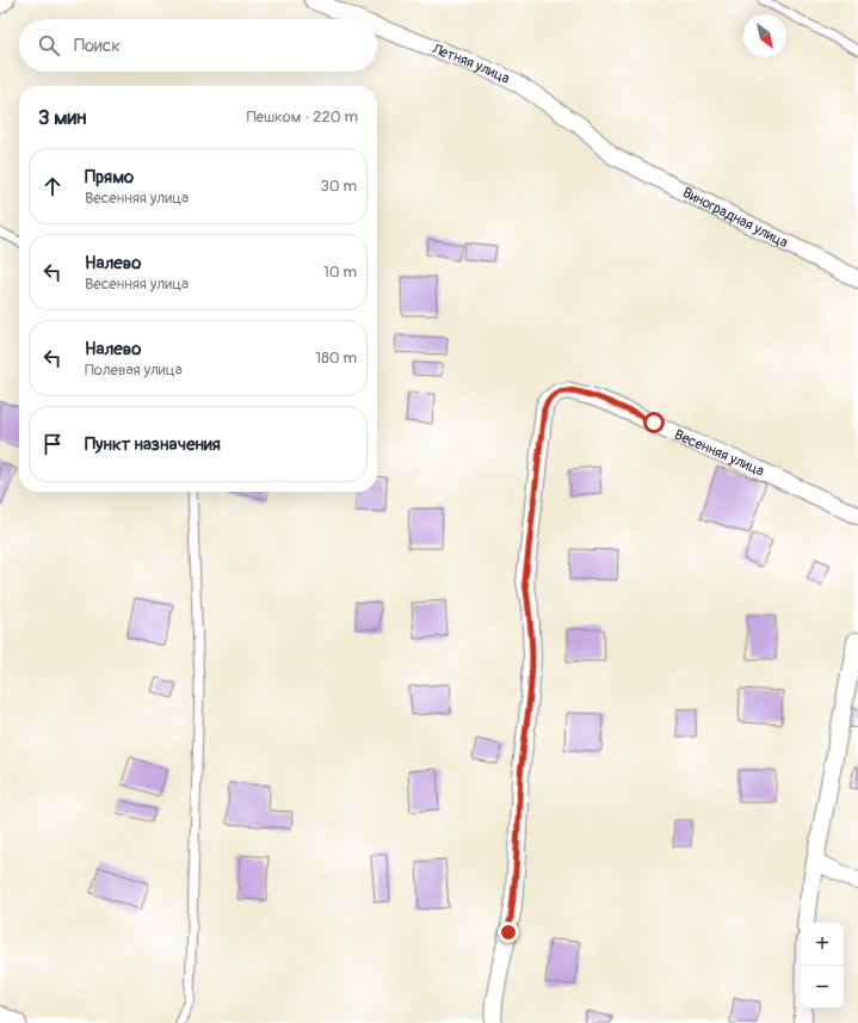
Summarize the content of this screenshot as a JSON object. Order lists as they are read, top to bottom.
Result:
{
  "streets": {
    "street": ["Летняя улица", "Виноградная улица", "Весенняя улица"]
  },
  "crossings": [
    ["Летняя улица", "Виноградная улица"]
  ],
  "north": "bottom right",
  "page": {
    "search": "Поиск",
    "heading": ["3 мин", "Пешком · 220 m"],
    "list": [
      ["Прямо", "Весенняя улица", "30 m"],
      ["Налево", "Весенняя улица", "10 m"],
      ["Налево", "Полевая улица", "180 m"],
      "Пункт назначения"
    ],
    "map_buttons": ["+", "−"]
  }
}
